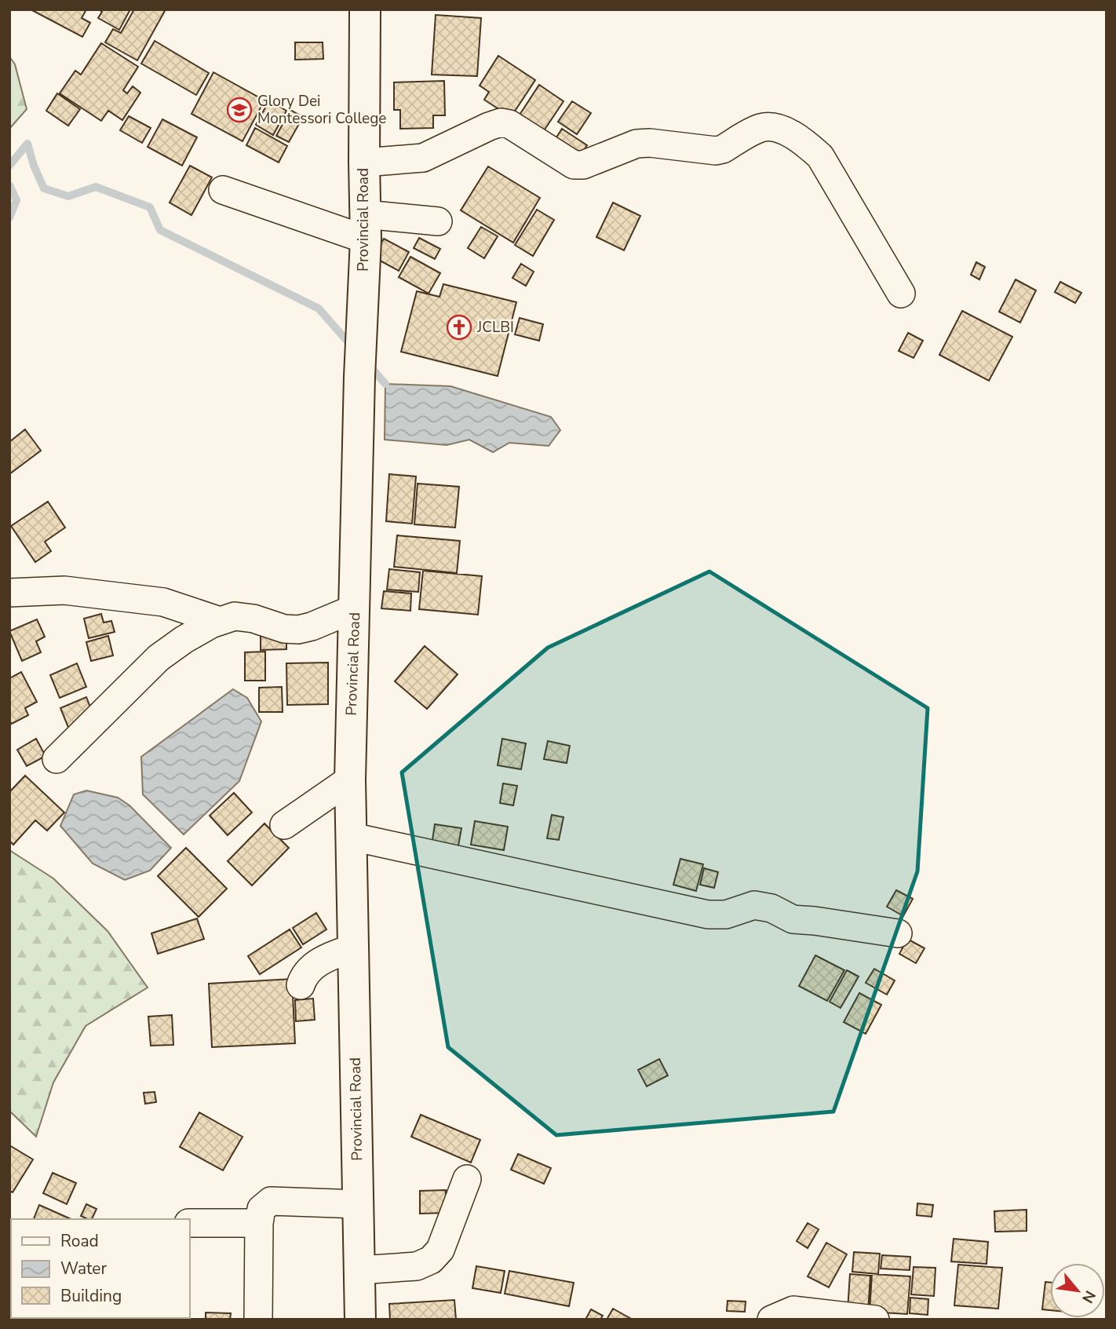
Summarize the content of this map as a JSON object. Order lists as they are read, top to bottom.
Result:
{
  "streets": {
    "main road": ["Provincial Road"]
  },
  "places": {
    "school or university": ["Glory Dei Montessori College"],
    "church": ["JCLBI"]
  },
  "legend": ["Road", "Water", "Building"],
  "north": "bottom right"
}
